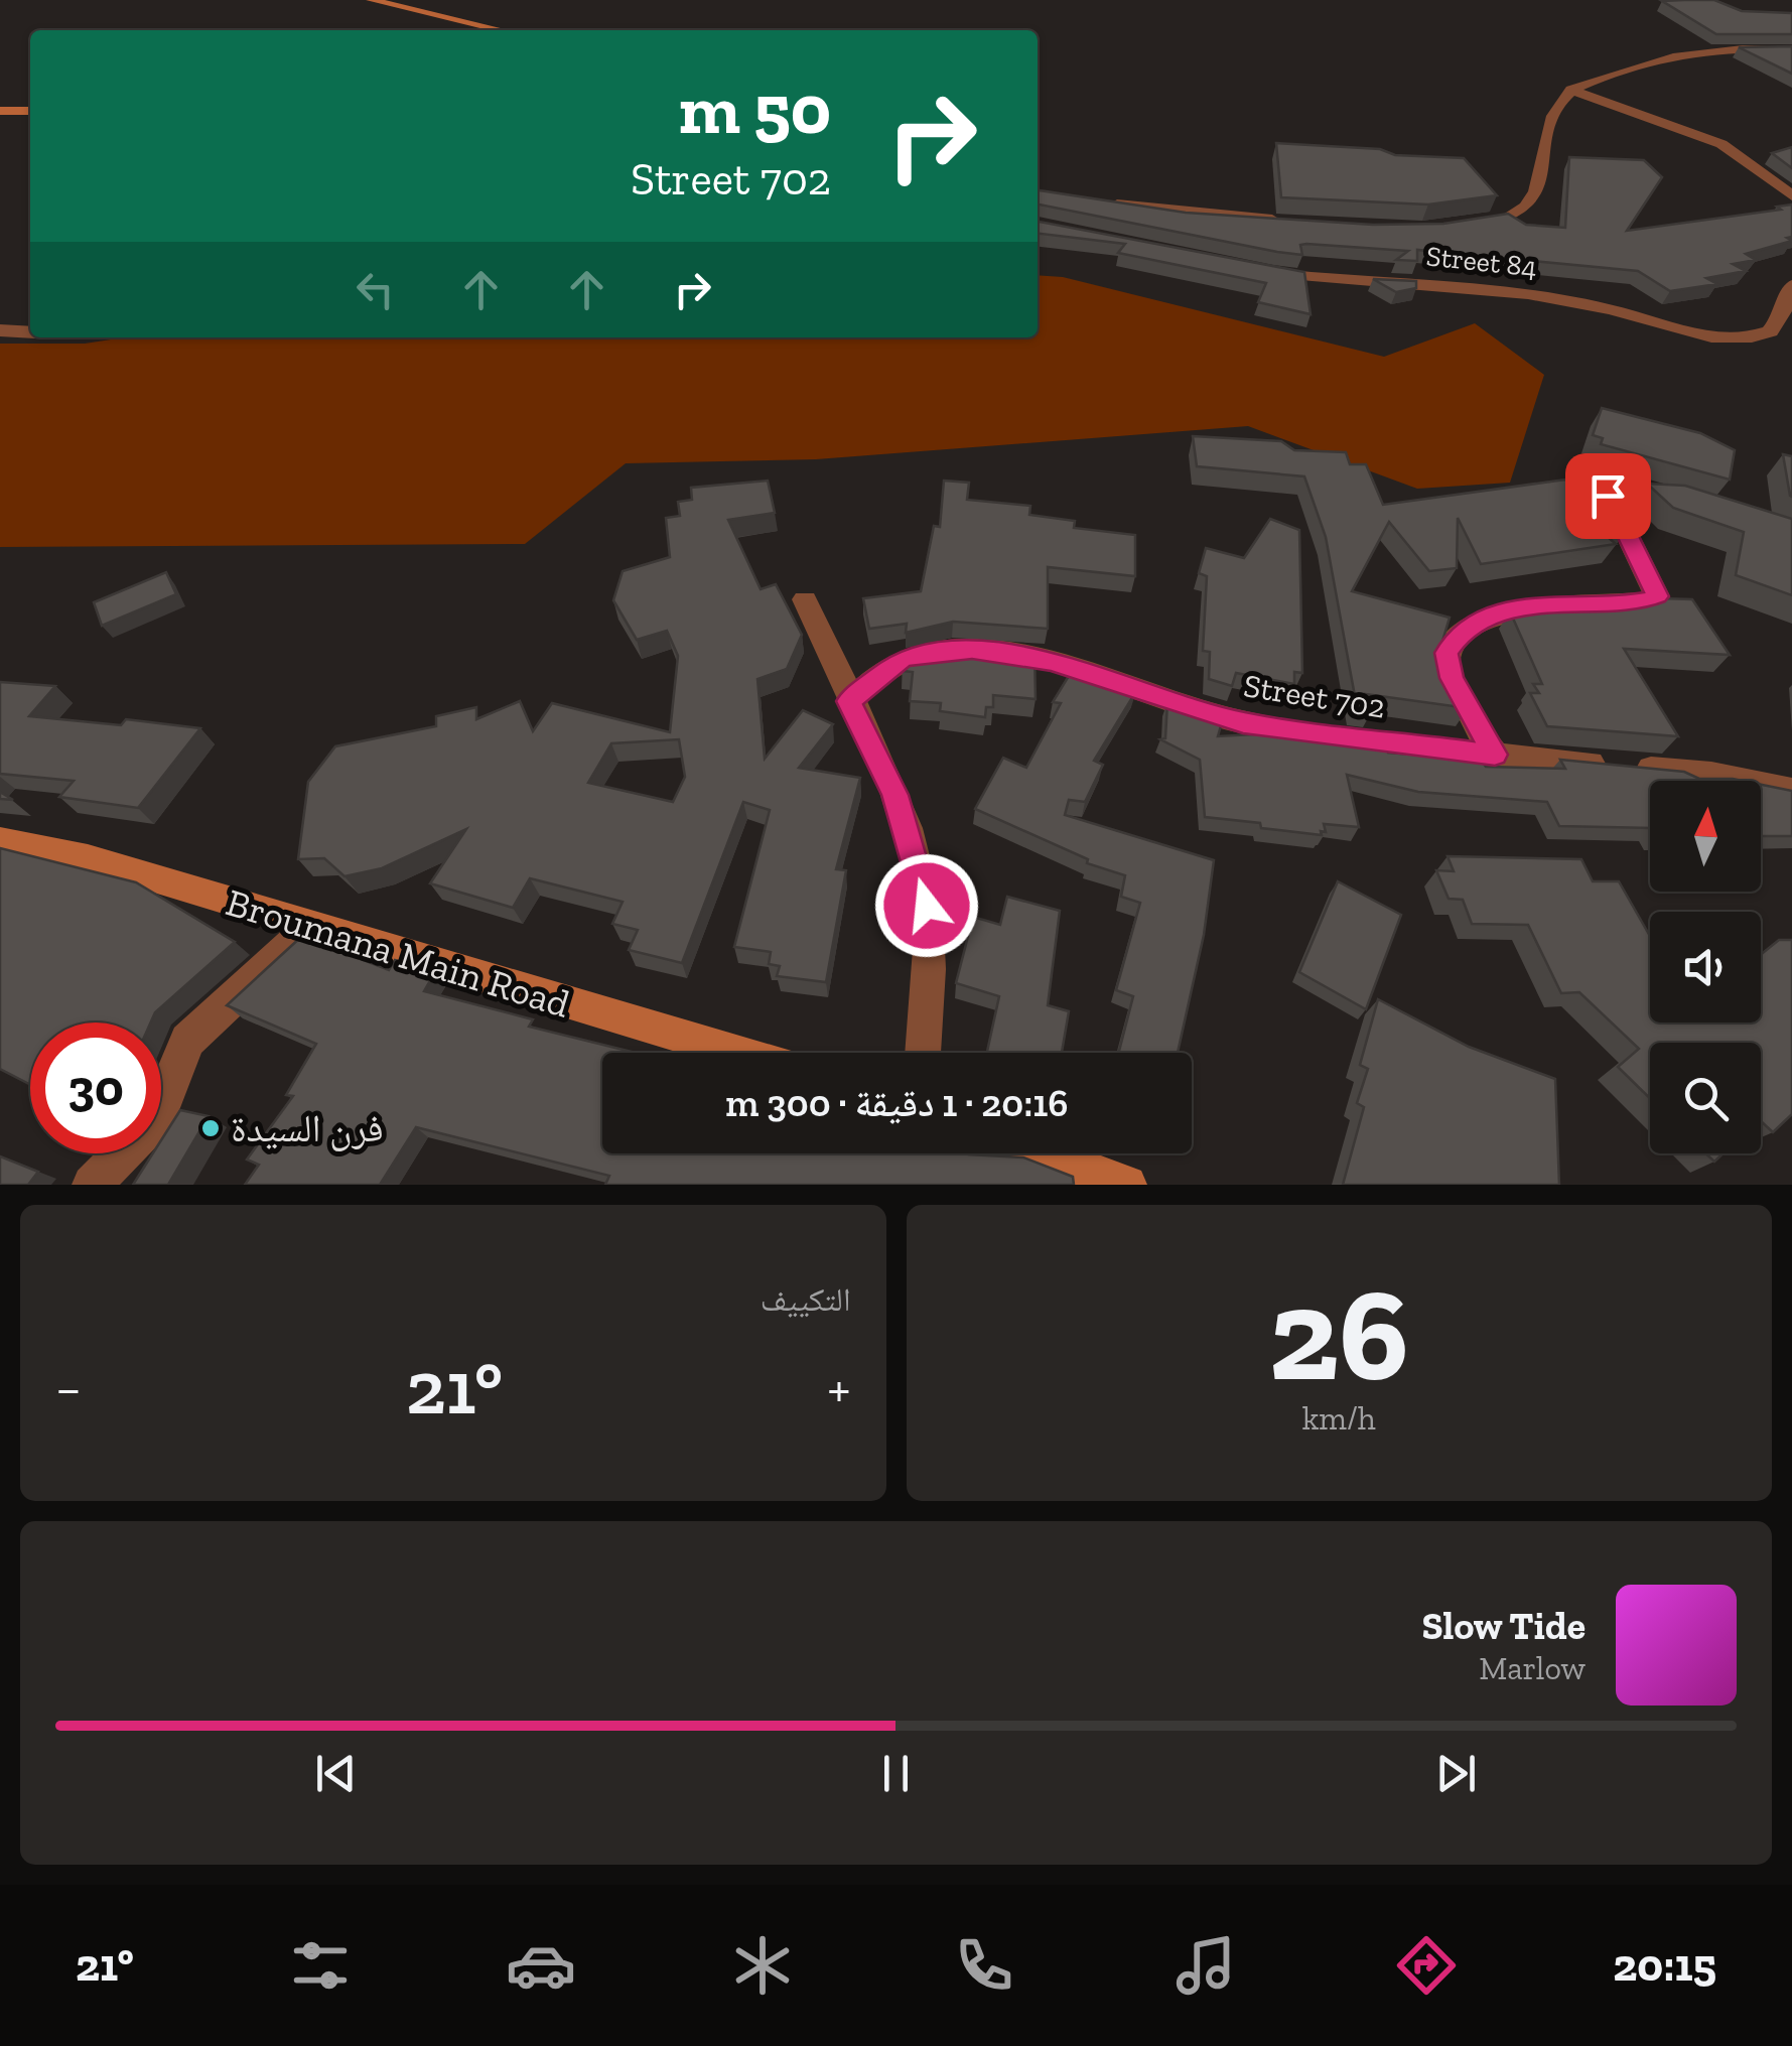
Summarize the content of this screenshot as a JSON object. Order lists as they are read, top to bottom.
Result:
{
  "streets": {
    "street": ["Street 84", "Street 702", "Broumana Main Road"]
  },
  "places": ["فرن السيدة"],
  "north": "top",
  "page": {
    "turn": ["50 m", "Street 702"],
    "limit": "30",
    "trip": "20:16 · 1 دقيقة · 300 m",
    "tile": [
      ["26", "km/h"],
      "التكييف"
    ],
    "heat": ["−", "21°", "+"],
    "song": ["Slow Tide", "Marlow"],
    "tabs": ["20:15", "21°"]
  }
}
